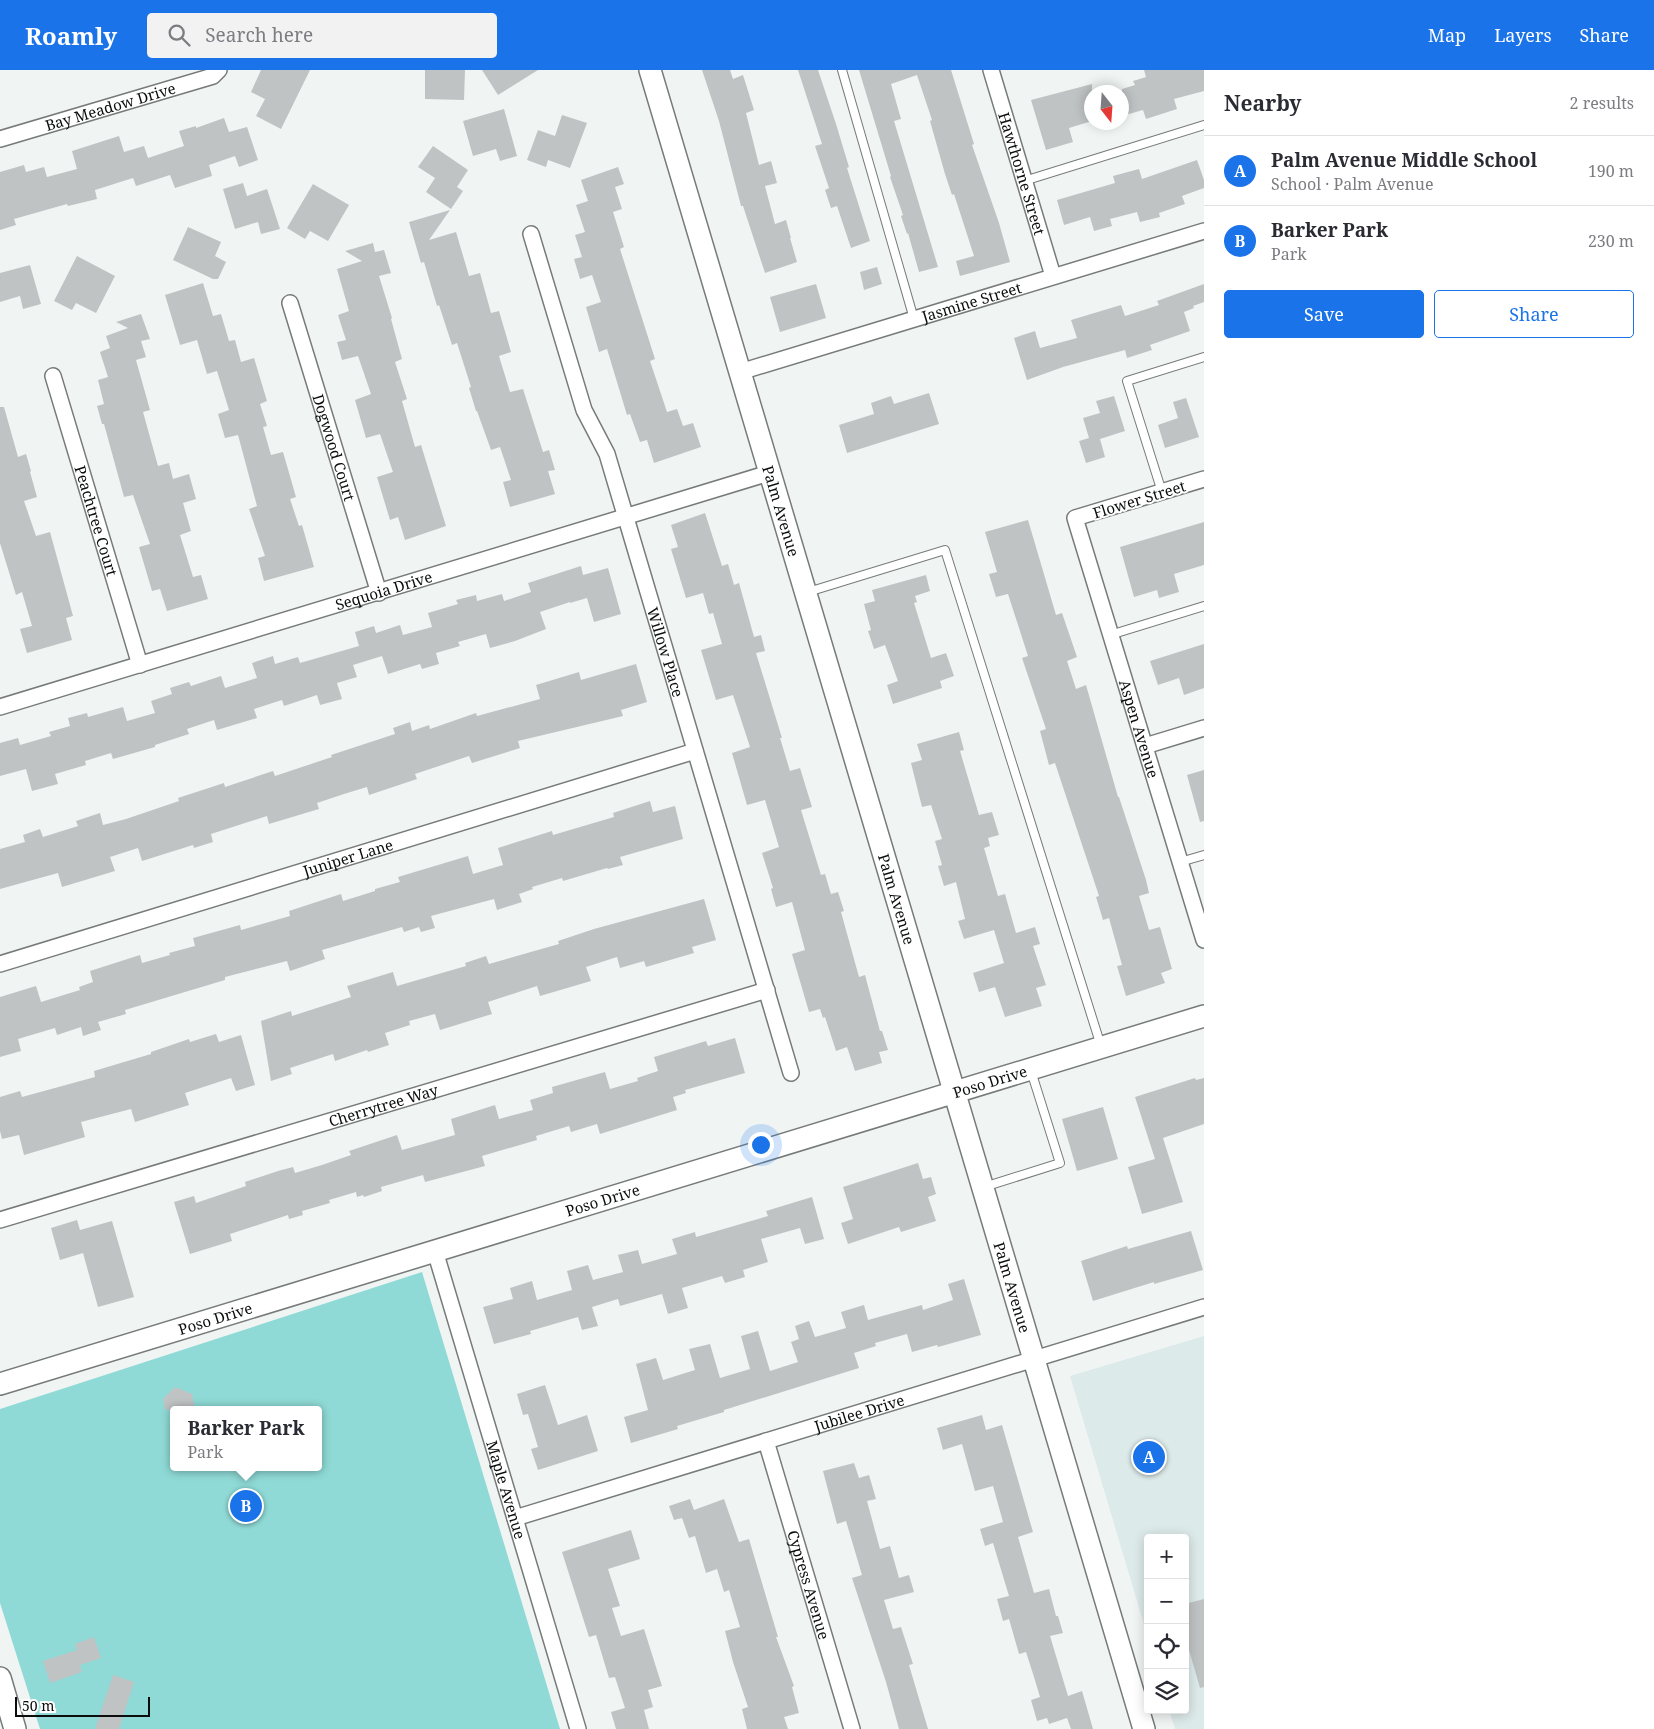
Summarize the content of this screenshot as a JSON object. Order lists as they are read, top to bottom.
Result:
{
  "streets": {
    "main road": ["Palm Avenue", "Poso Drive"],
    "street": [
      "Bay Meadow Drive",
      "Hawthorne Street",
      "Jasmine Street",
      "Dogwood Court",
      "Flower Street",
      "Peachtree Court",
      "Sequoia Drive",
      "Willow Place",
      "Aspen Avenue",
      "Juniper Lane",
      "Cherrytree Way",
      "Jubilee Drive",
      "Maple Avenue",
      "Cypress Avenue"
    ]
  },
  "crossings": [
    ["Hawthorne Street", "Jasmine Street"],
    ["Jasmine Street", "Palm Avenue"],
    ["Dogwood Court", "Sequoia Drive"],
    ["Flower Street", "Aspen Avenue"],
    ["Palm Avenue", "Sequoia Drive"],
    ["Palm Avenue", "Poso Drive"],
    ["Palm Avenue", "Jubilee Drive"],
    ["Peachtree Court", "Sequoia Drive"],
    ["Sequoia Drive", "Willow Place"],
    ["Willow Place", "Juniper Lane"],
    ["Willow Place", "Cherrytree Way"],
    ["Poso Drive", "Maple Avenue"],
    ["Jubilee Drive", "Maple Avenue"],
    ["Jubilee Drive", "Cypress Avenue"]
  ],
  "scale_bar": "50 m",
  "north": "bottom",
  "page": {
    "header": "Roamly",
    "search": "Search here",
    "nav": ["Map", "Layers", "Share"],
    "heading": ["Nearby", "2 results"],
    "list": [
      {
        "mark": "A",
        "name": "Palm Avenue Middle School",
        "note": "School · Palm Avenue",
        "value": "190 m"
      },
      {
        "mark": "B",
        "name": "Barker Park",
        "note": "Park",
        "value": "230 m"
      }
    ],
    "buttons": ["Save", "Share"],
    "popup": ["Barker Park", "Park"],
    "pins": ["A", "B"],
    "map_buttons": ["+", "−"],
    "scale": "50 m"
  }
}
